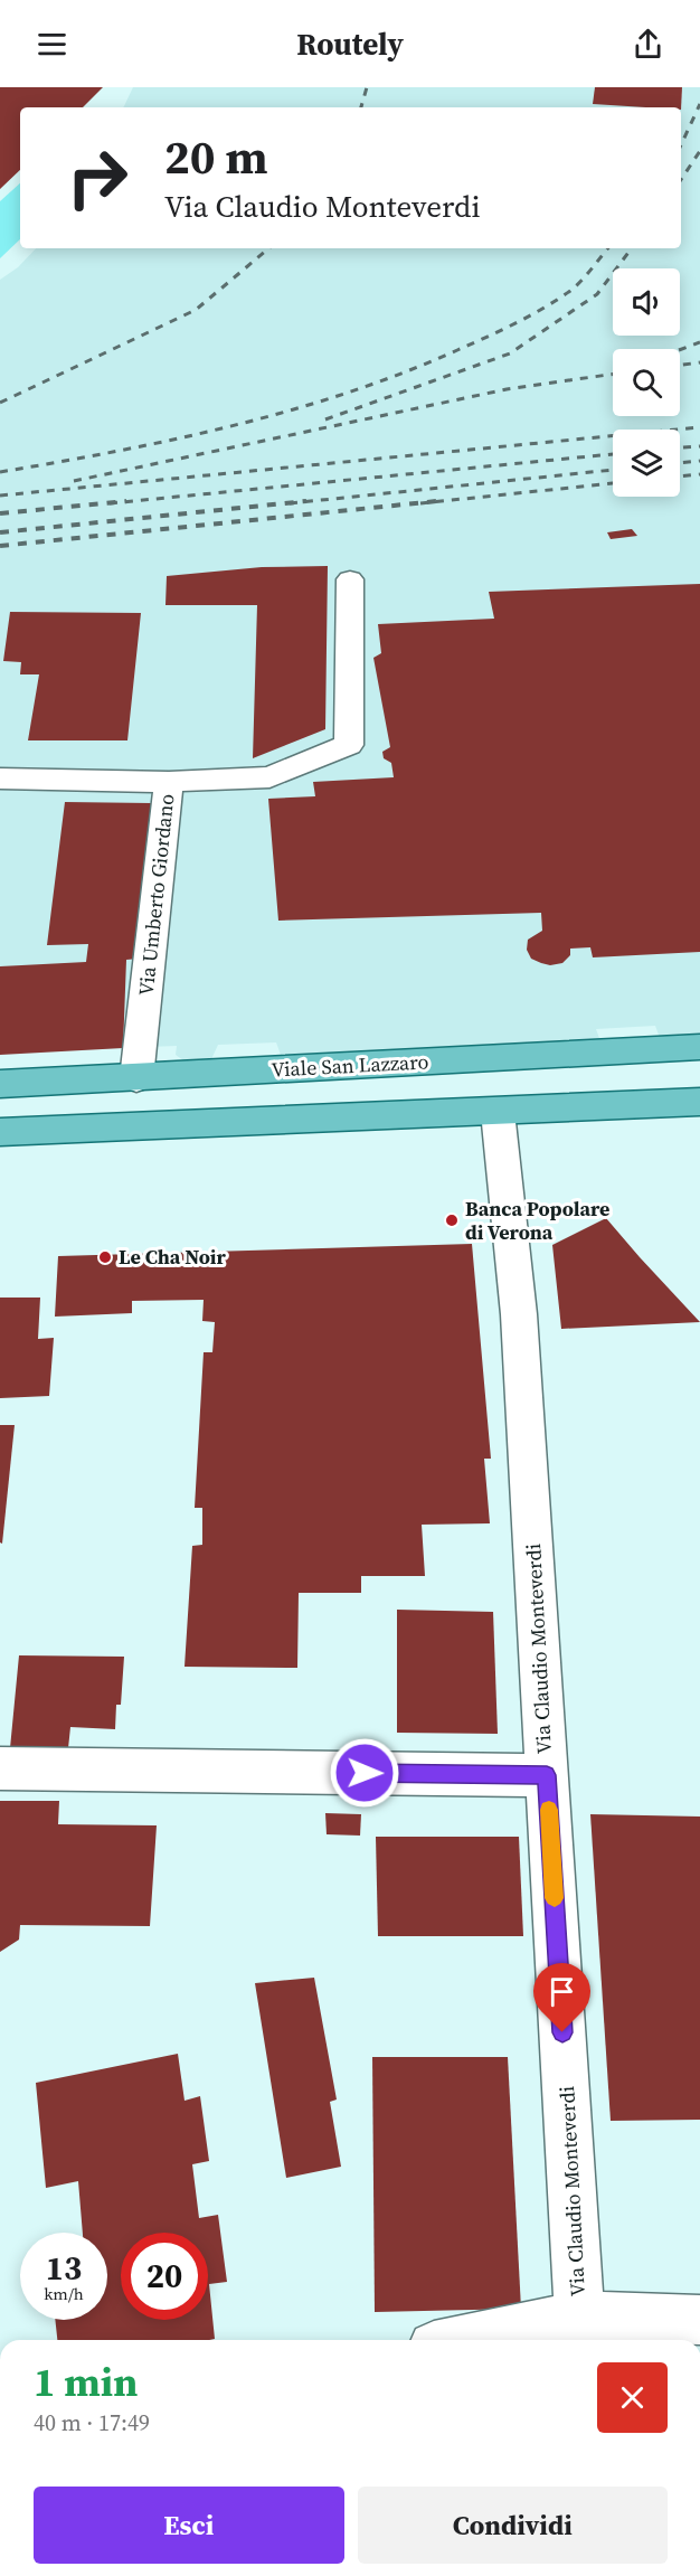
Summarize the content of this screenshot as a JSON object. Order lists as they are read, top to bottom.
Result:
{
  "streets": {
    "main road": ["Viale San Lazzaro"],
    "street": ["Via Umberto Giordano", "Via Claudio Monteverdi"]
  },
  "crossings": [
    ["Via Umberto Giordano", "Viale San Lazzaro"]
  ],
  "places": ["Banca Popolare di Verona", "Le Cha Noir"],
  "page": {
    "header": "Routely",
    "turn": ["20 m", "Via Claudio Monteverdi"],
    "speed": "13 km/h",
    "limit": "20",
    "heading": ["1 min", "40 m · 17:49"],
    "buttons": ["Esci", "Condividi"]
  }
}
